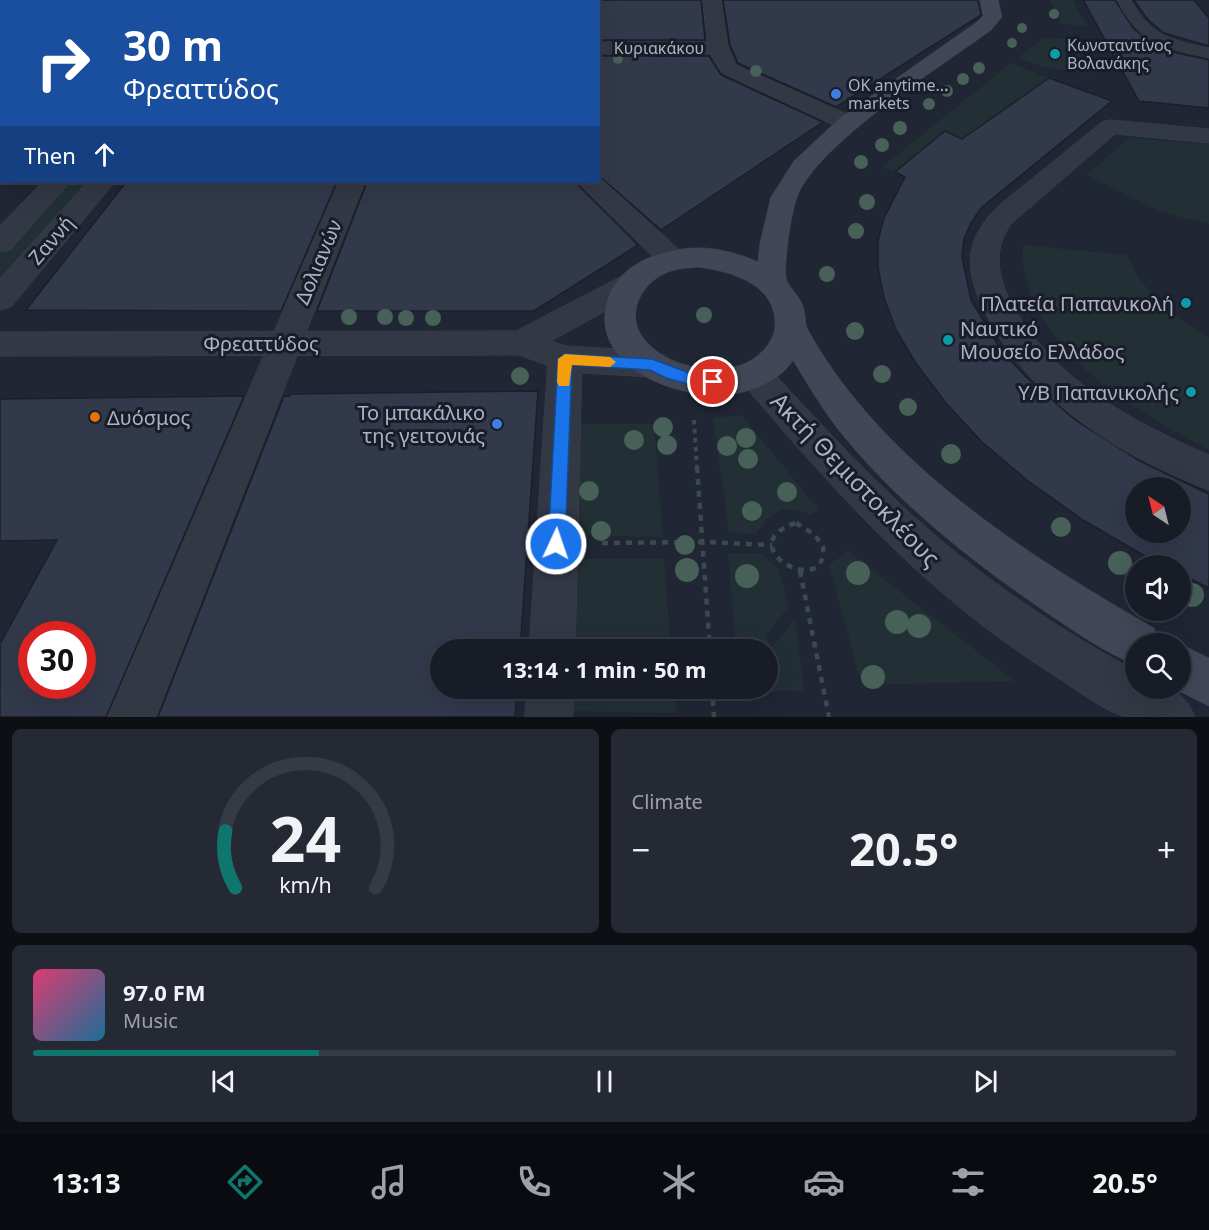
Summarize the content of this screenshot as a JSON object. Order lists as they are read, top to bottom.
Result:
{
  "streets": {
    "main road": ["Ακτή Θεμιστοκλέους"],
    "street": [
      "Κυριακάκου",
      "Ζαννή",
      "Δολιανών",
      "Φρεαττύδος"
    ]
  },
  "crossings": [
    ["Δολιανών", "Φρεαττύδος"],
    ["Φρεαττύδος", "Ακτή Θεμιστοκλέους"]
  ],
  "places": [
    "Κωνσταντίνος Βολανάκης",
    "OK anytime... markets",
    "Πλατεία Παπανικολή",
    "Ναυτικό Μουσείο Ελλάδος",
    "Υ/Β Παπανικολής",
    "Δυόσμος",
    "Το μπακάλικο της γειτονιάς"
  ],
  "north": "top left",
  "page": {
    "turn": ["30 m", "Φρεαττύδος"],
    "then": "Then",
    "limit": "30",
    "trip": "13:14 · 1 min · 50 m",
    "tile": "Climate",
    "heat": ["−", "20.5°", "+"],
    "song": ["97.0 FM", "Music"],
    "tabs": ["13:13", "20.5°"],
    "gauge": ["24", "km/h"]
  }
}
